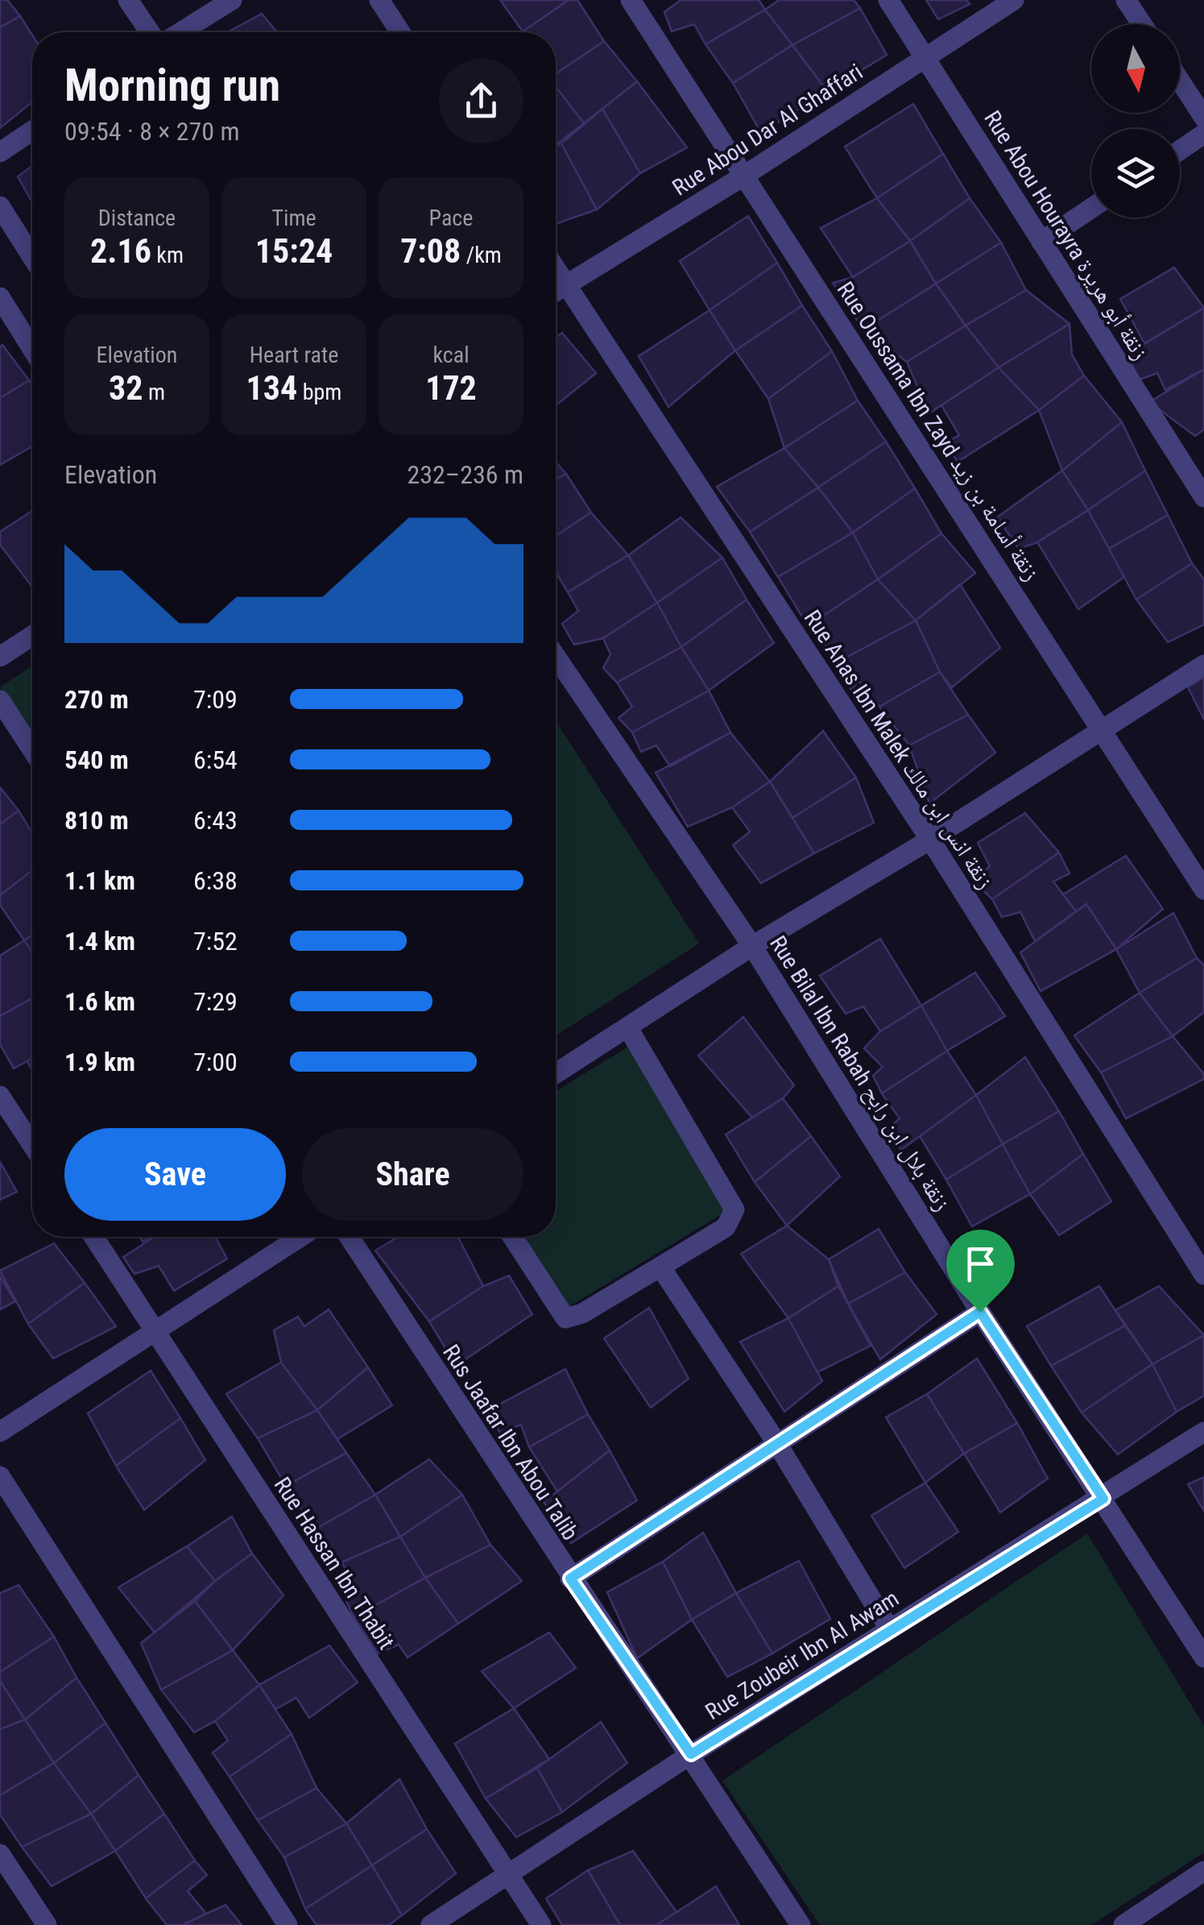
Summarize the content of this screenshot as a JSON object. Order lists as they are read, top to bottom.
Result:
{
  "streets": {
    "street": [
      "Rue Abou Dar Al Ghaffari",
      "Rue Abou Hourayra زنقة أبو هريرة",
      "Rue Oussama Ibn Zayd زنقة أسامة بن زيد",
      "Rue Anas Ibn Malek زنقة انس ابن مالك",
      "Rue Bilal Ibn Rabah زنقة بلال ابن رابح",
      "Rus Jaafar Ibn Abou Talib",
      "Rue Hassan Ibn Thabit",
      "Rue Zoubeir Ibn Al Awam"
    ]
  },
  "crossings": [
    ["Rue Abou Dar Al Ghaffari", "Rue Abou Hourayra زنقة أبو هريرة"],
    ["Rue Abou Dar Al Ghaffari", "Rue Oussama Ibn Zayd زنقة أسامة بن زيد"],
    ["Rue Abou Dar Al Ghaffari", "Rue Anas Ibn Malek زنقة انس ابن مالك"],
    ["Rue Bilal Ibn Rabah زنقة بلال ابن رابح", "Rue Zoubeir Ibn Al Awam"],
    ["Rus Jaafar Ibn Abou Talib", "Rue Zoubeir Ibn Al Awam"],
    ["Rue Hassan Ibn Thabit", "Rue Zoubeir Ibn Al Awam"]
  ],
  "north": "bottom",
  "page": {
    "heading": ["Morning run", "09:54 · 8 × 270 m"],
    "stats": [
      ["Distance", "2.16 km"],
      ["Time", "15:24"],
      ["Pace", "7:08 /km"],
      ["Elevation", "32 m"],
      ["Heart rate", "134 bpm"],
      ["kcal", "172"]
    ],
    "chart": ["Elevation", "232–236 m"],
    "list": [
      {
        "name": "270 m",
        "note": "7:09"
      },
      {
        "name": "540 m",
        "note": "6:54"
      },
      {
        "name": "810 m",
        "note": "6:43"
      },
      {
        "name": "1.1 km",
        "note": "6:38"
      },
      {
        "name": "1.4 km",
        "note": "7:52"
      },
      {
        "name": "1.6 km",
        "note": "7:29"
      },
      {
        "name": "1.9 km",
        "note": "7:00"
      }
    ],
    "buttons": ["Save", "Share"]
  }
}
